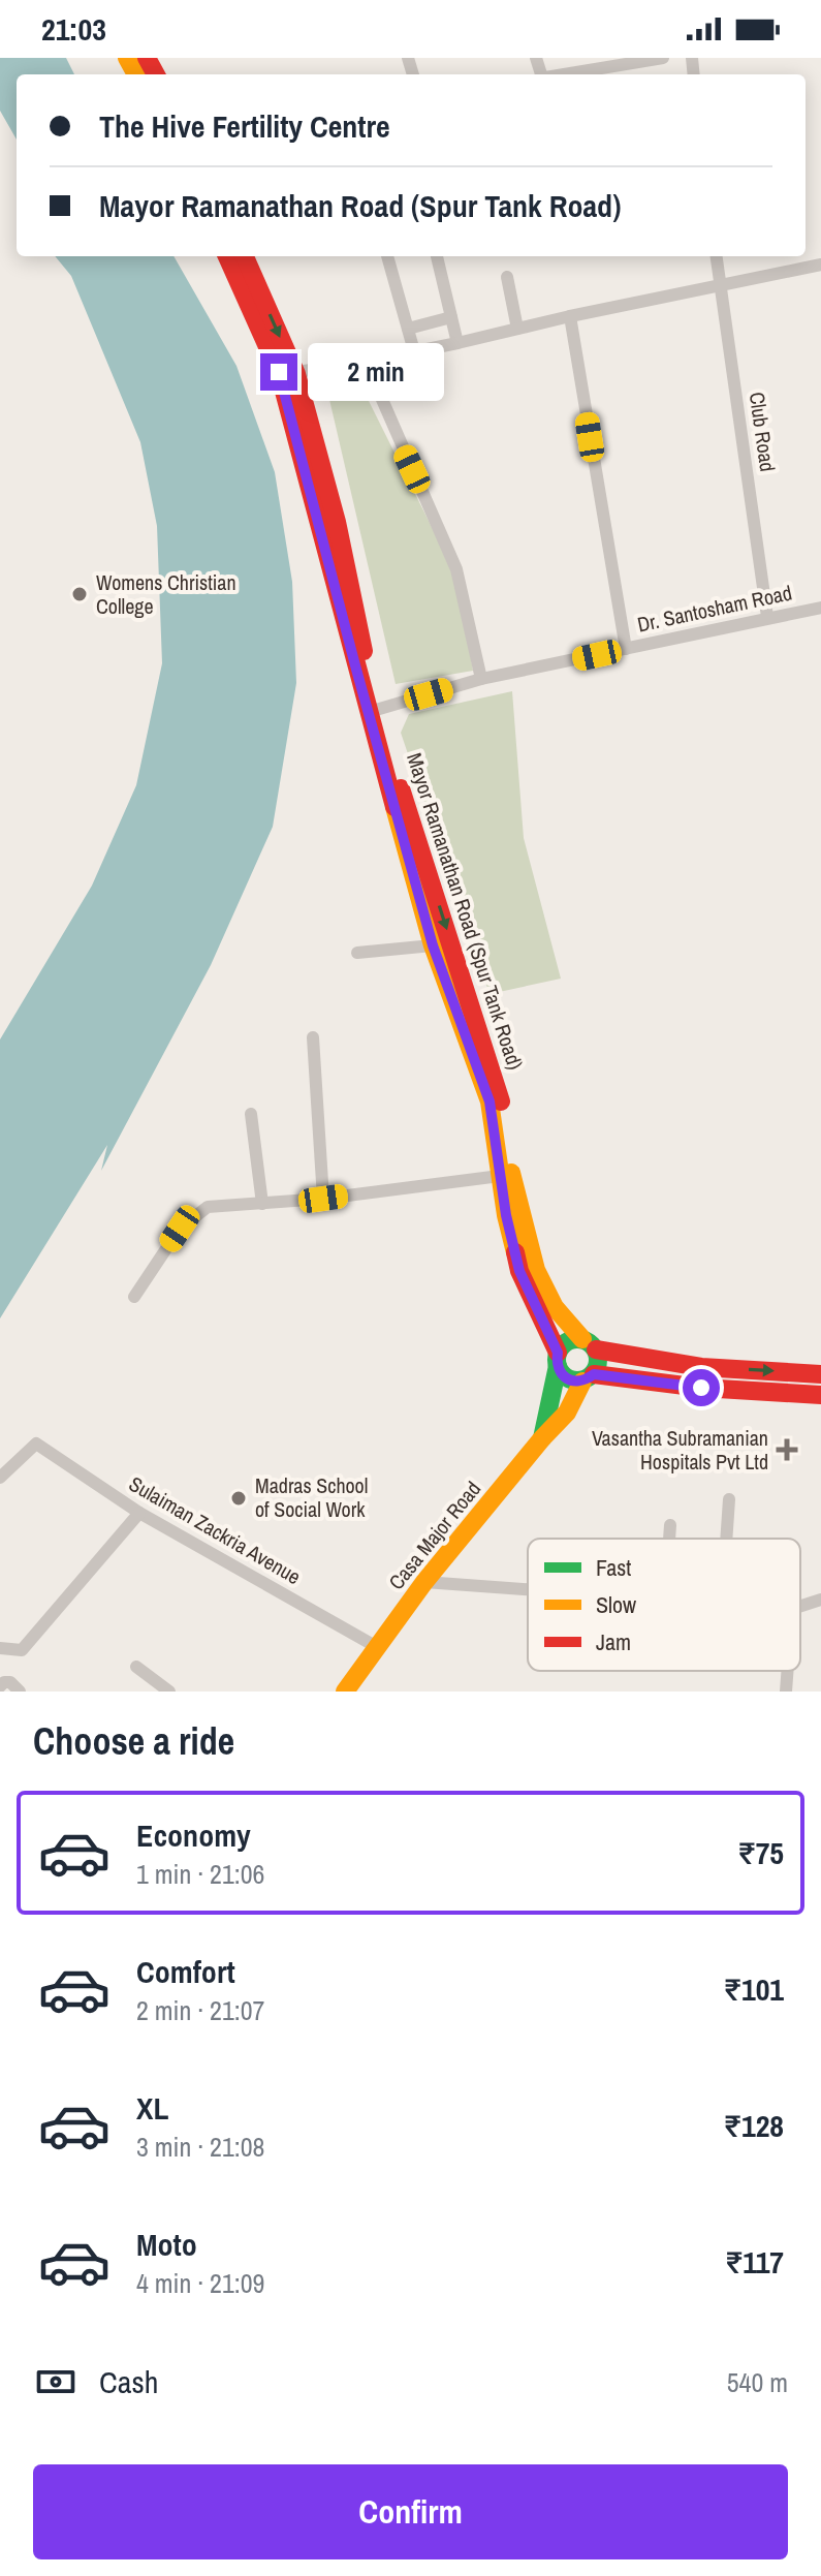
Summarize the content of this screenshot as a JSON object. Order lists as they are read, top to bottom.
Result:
{
  "streets": {
    "main road": ["Mayor Ramanathan Road (Spur Tank Road)", "Casa Major Road"],
    "street": ["Club Road", "Dr. Santosham Road", "Sulaiman Zackria Avenue"]
  },
  "crossings": [
    ["Club Road", "Dr. Santosham Road"],
    ["Dr. Santosham Road", "Mayor Ramanathan Road (Spur Tank Road)"],
    ["Mayor Ramanathan Road (Spur Tank Road)", "Casa Major Road"],
    ["Sulaiman Zackria Avenue", "Casa Major Road"]
  ],
  "places": {
    "other": ["Womens Christian College", "Madras School of Social Work"],
    "health": ["Vasantha Subramanian Hospitals Pvt Ltd"]
  },
  "legend": ["Fast", "Slow", "Jam"],
  "page": {
    "status": "21:03",
    "banner": ["The Hive Fertility Centre", "Mayor Ramanathan Road (Spur Tank Road)"],
    "bubble": "2 min",
    "heading": "Choose a ride",
    "list": [
      {
        "name": "Economy",
        "note": "1 min · 21:06",
        "value": "₹75"
      },
      {
        "name": "Comfort",
        "note": "2 min · 21:07",
        "value": "₹101"
      },
      {
        "name": "XL",
        "note": "3 min · 21:08",
        "value": "₹128"
      },
      {
        "name": "Moto",
        "note": "4 min · 21:09",
        "value": "₹117"
      }
    ],
    "pay": ["Cash", "540 m"],
    "buttons": "Confirm"
  }
}
